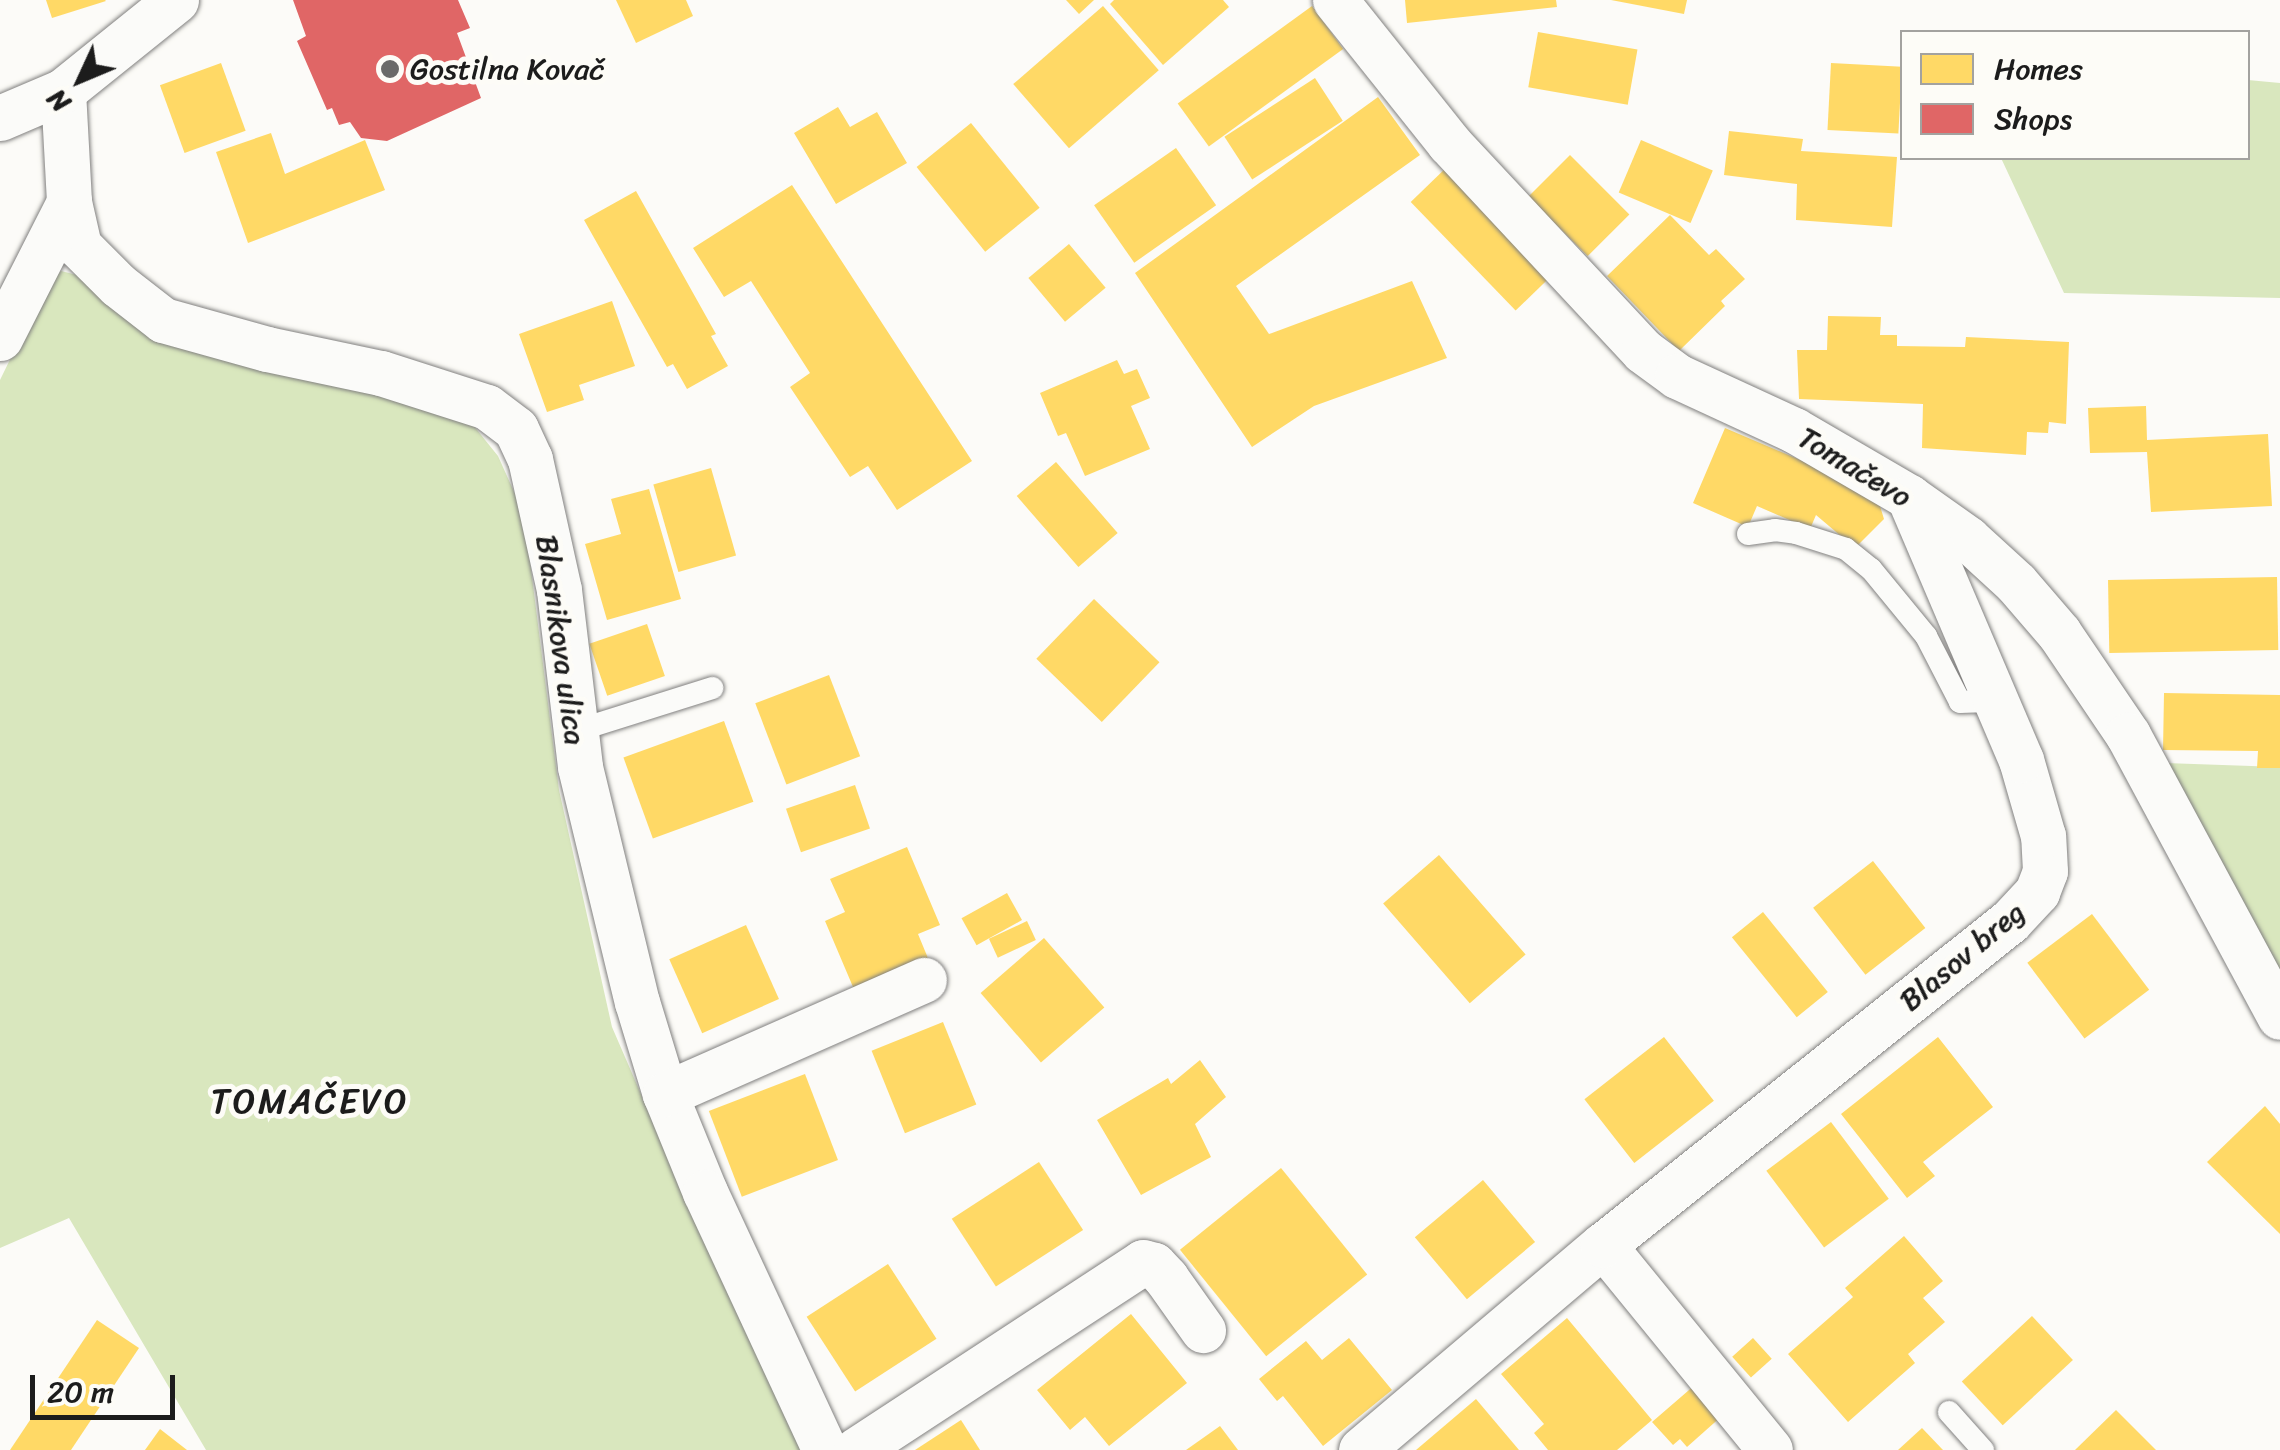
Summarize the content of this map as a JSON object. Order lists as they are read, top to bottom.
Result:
{
  "streets": {
    "street": ["Tomačevo", "Blasnikova ulica", "Blasov breg"]
  },
  "crossings": [
    ["Tomačevo", "Blasov breg"]
  ],
  "districts": ["TOMAČEVO"],
  "places": ["Gostilna Kovač"],
  "legend": ["Homes", "Shops"],
  "scale_bar": "20 m",
  "north": "bottom left"
}
